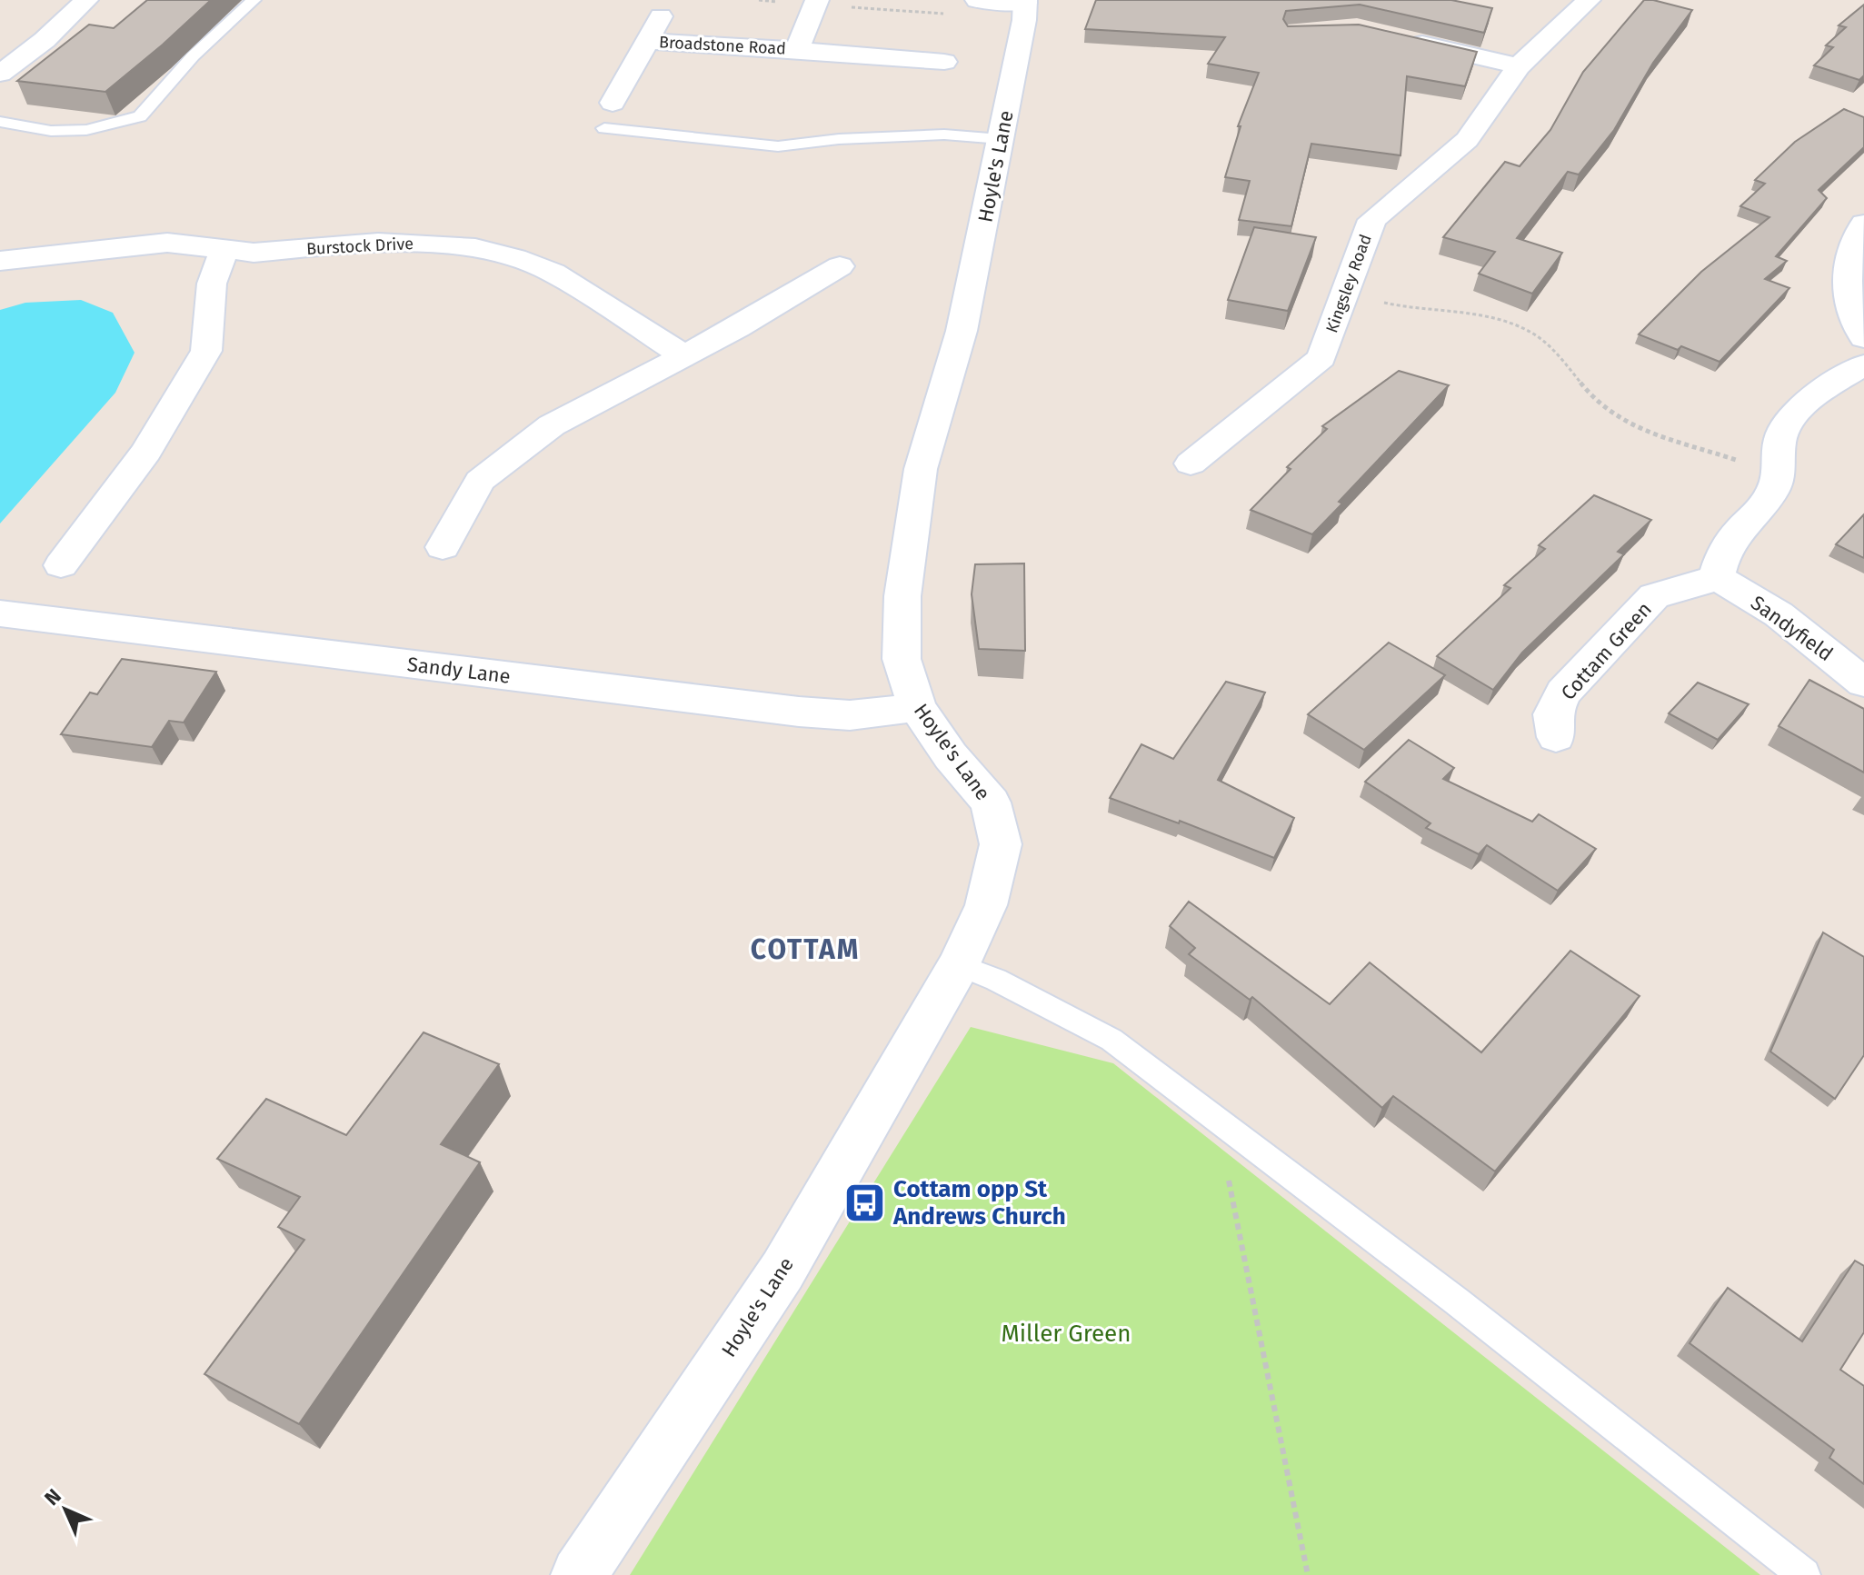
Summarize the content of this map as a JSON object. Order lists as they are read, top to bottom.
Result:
{
  "streets": {
    "street": [
      "Broadstone Road",
      "Hoyle's Lane",
      "Burstock Drive",
      "Kingsley Road",
      "Sandyfield",
      "Cottam Green",
      "Sandy Lane"
    ]
  },
  "crossings": [
    ["Hoyle's Lane", "Sandy Lane"],
    ["Sandyfield", "Cottam Green"]
  ],
  "districts": ["COTTAM"],
  "parks": ["Miller Green"],
  "places": {
    "bus stop": ["Cottam opp St Andrews Church"]
  },
  "north": "top left"
}
